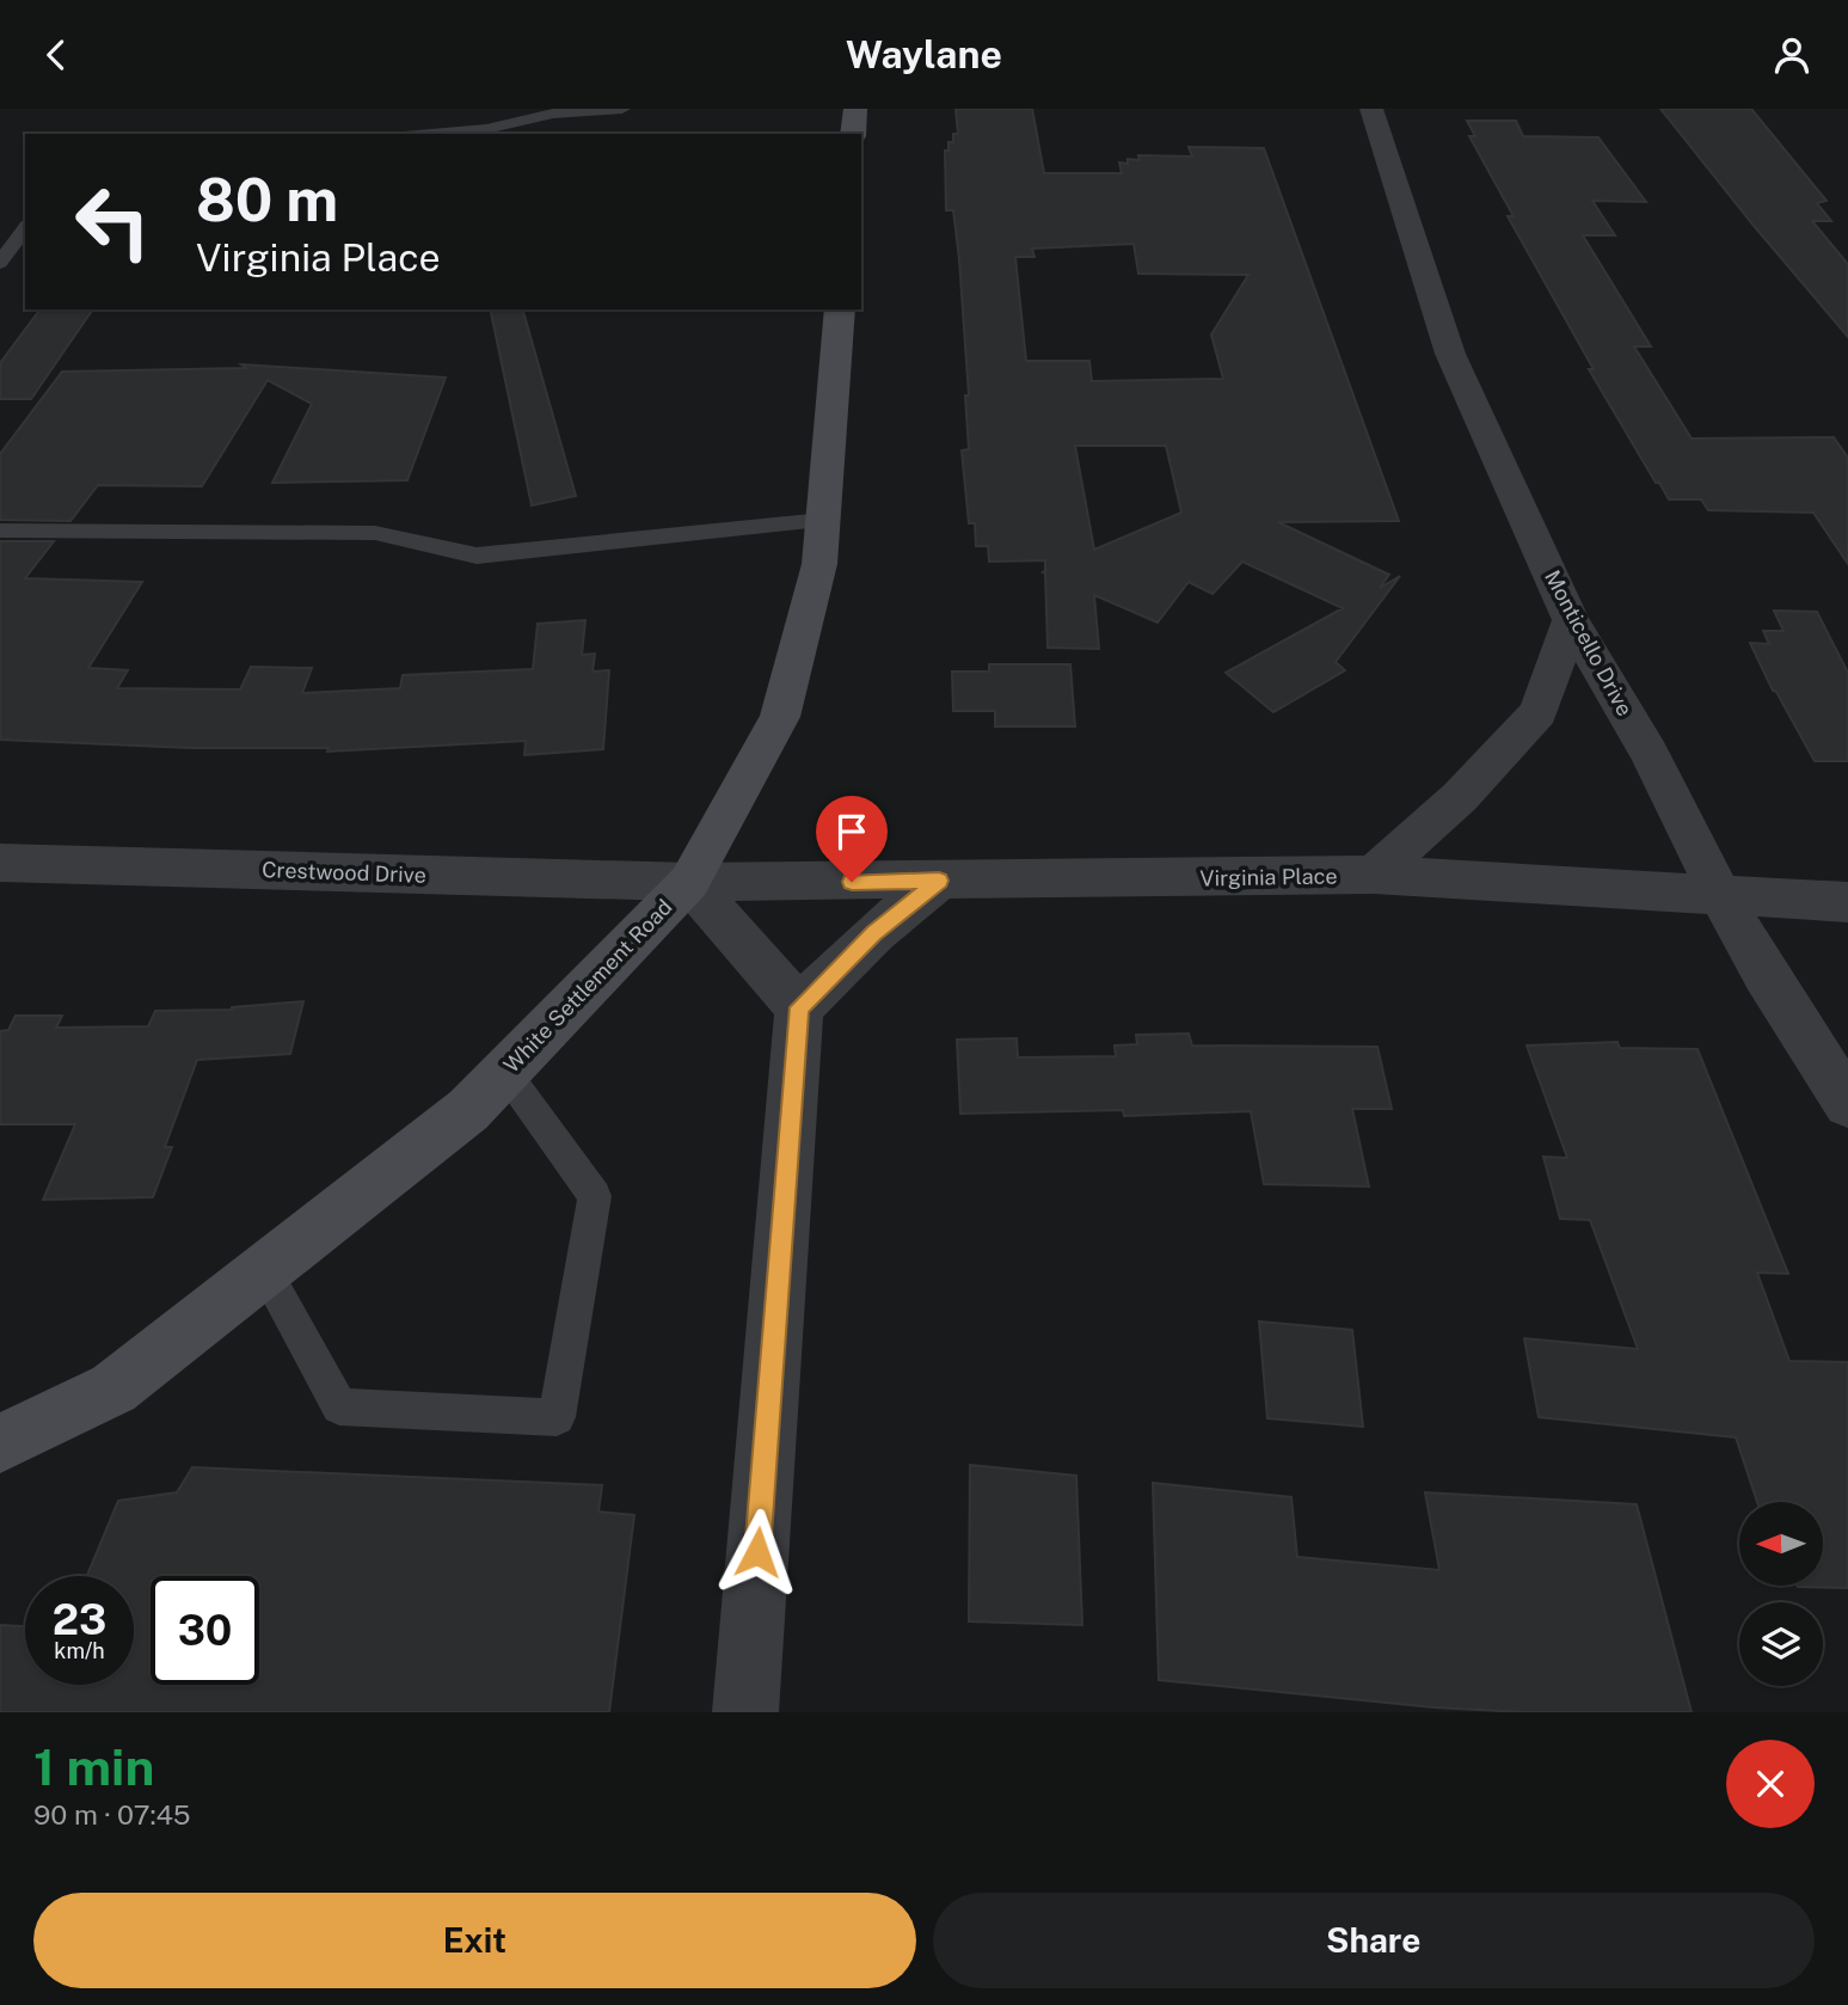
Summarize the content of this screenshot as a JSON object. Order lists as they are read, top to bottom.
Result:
{
  "streets": {
    "main road": ["White Settlement Road"],
    "street": ["Monticello Drive", "Crestwood Drive", "Virginia Place"]
  },
  "crossings": [
    ["Monticello Drive", "Virginia Place"],
    ["Crestwood Drive", "Virginia Place"],
    ["Crestwood Drive", "White Settlement Road"],
    ["Virginia Place", "White Settlement Road"]
  ],
  "north": "left",
  "page": {
    "header": "Waylane",
    "turn": ["80 m", "Virginia Place"],
    "speed": "23 km/h",
    "limit": "30",
    "heading": ["1 min", "90 m · 07:45"],
    "buttons": ["Exit", "Share"]
  }
}
